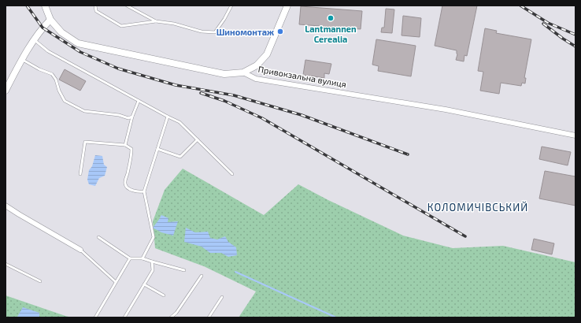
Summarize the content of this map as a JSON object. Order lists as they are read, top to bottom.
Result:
{
  "streets": {
    "main road": ["Привокзальна вулиця"]
  },
  "districts": ["КОЛОМИЧІВСЬКИЙ"],
  "places": ["Lantmannen Cerealia", "Шиномонтаж"]
}
